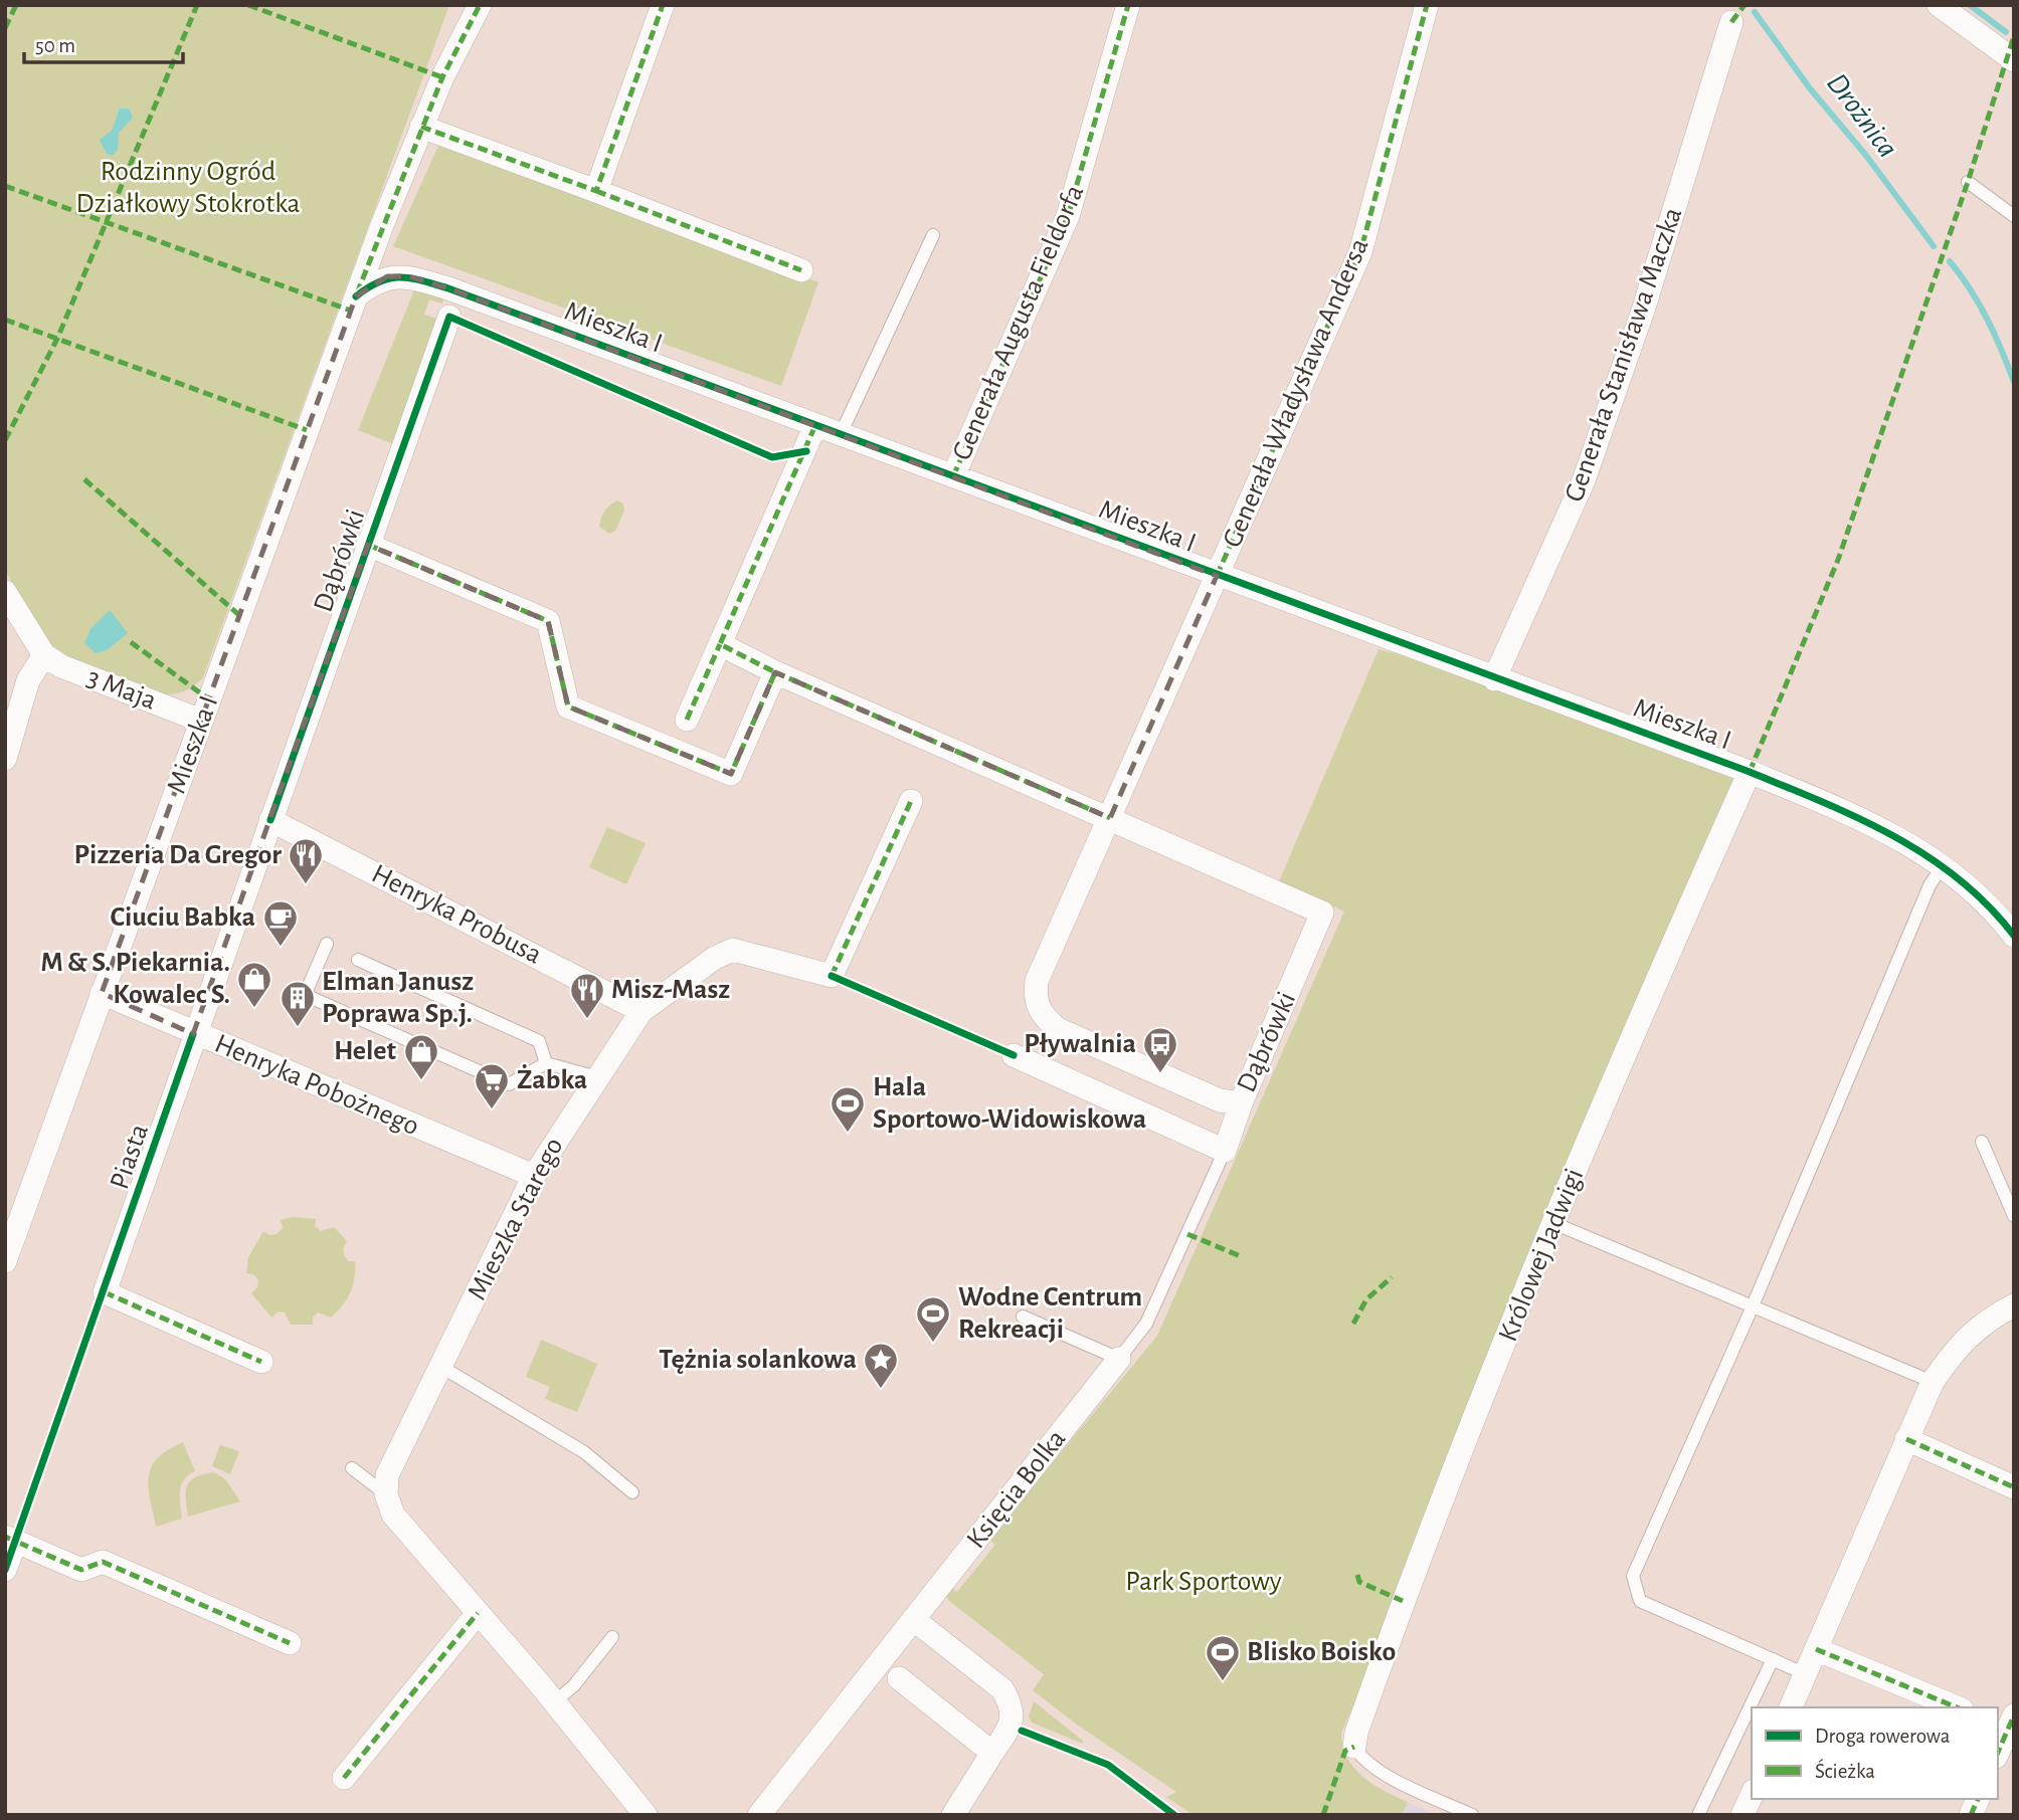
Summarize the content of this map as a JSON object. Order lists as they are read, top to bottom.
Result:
{
  "streets": {
    "street": [
      "Generała Augusta Fieldorfa",
      "Mieszka I",
      "Generała Stanisława Maczka",
      "Generała Władysława Andersa",
      "Dąbrówki",
      "3 Maja",
      "Henryka Probusa",
      "Henryka Pobożnego",
      "Piasta",
      "Mieszka Starego",
      "Królowej Jadwigi",
      "Księcia Bolka"
    ]
  },
  "crossings": [
    ["Generała Augusta Fieldorfa", "Mieszka I"],
    ["Mieszka I", "Generała Stanisława Maczka"],
    ["Mieszka I", "Generała Władysława Andersa"],
    ["Mieszka I", "Dąbrówki"],
    ["Mieszka I", "3 Maja"],
    ["Mieszka I", "Henryka Pobożnego"],
    ["Mieszka I", "Królowej Jadwigi"],
    ["Generała Władysława Andersa", "Dąbrówki"],
    ["Dąbrówki", "Henryka Probusa"],
    ["Dąbrówki", "Henryka Pobożnego"],
    ["Dąbrówki", "Piasta"],
    ["Henryka Probusa", "Mieszka Starego"],
    ["Henryka Pobożnego", "Piasta"],
    ["Henryka Pobożnego", "Mieszka Starego"]
  ],
  "water": ["Drożnica"],
  "parks": ["Rodzinny Ogród Działkowy Stokrotka", "Park Sportowy"],
  "places": {
    "restaurant": ["Pizzeria Da Gregor", "Misz-Masz"],
    "cafe": ["Ciuciu Babka"],
    "shop": ["M & S. Piekarnia. Kowalec S.", "Helet"],
    "building": ["Elman Janusz Poprawa Sp.j."],
    "bus stop": ["Pływalnia"],
    "supermarket": ["Żabka"],
    "sports": ["Hala Sportowo-Widowiskowa", "Wodne Centrum Rekreacji", "Blisko Boisko"],
    "place": ["Tężnia solankowa"]
  },
  "legend": ["Droga rowerowa", "Ścieżka"],
  "scale_bar": "50 m"
}
